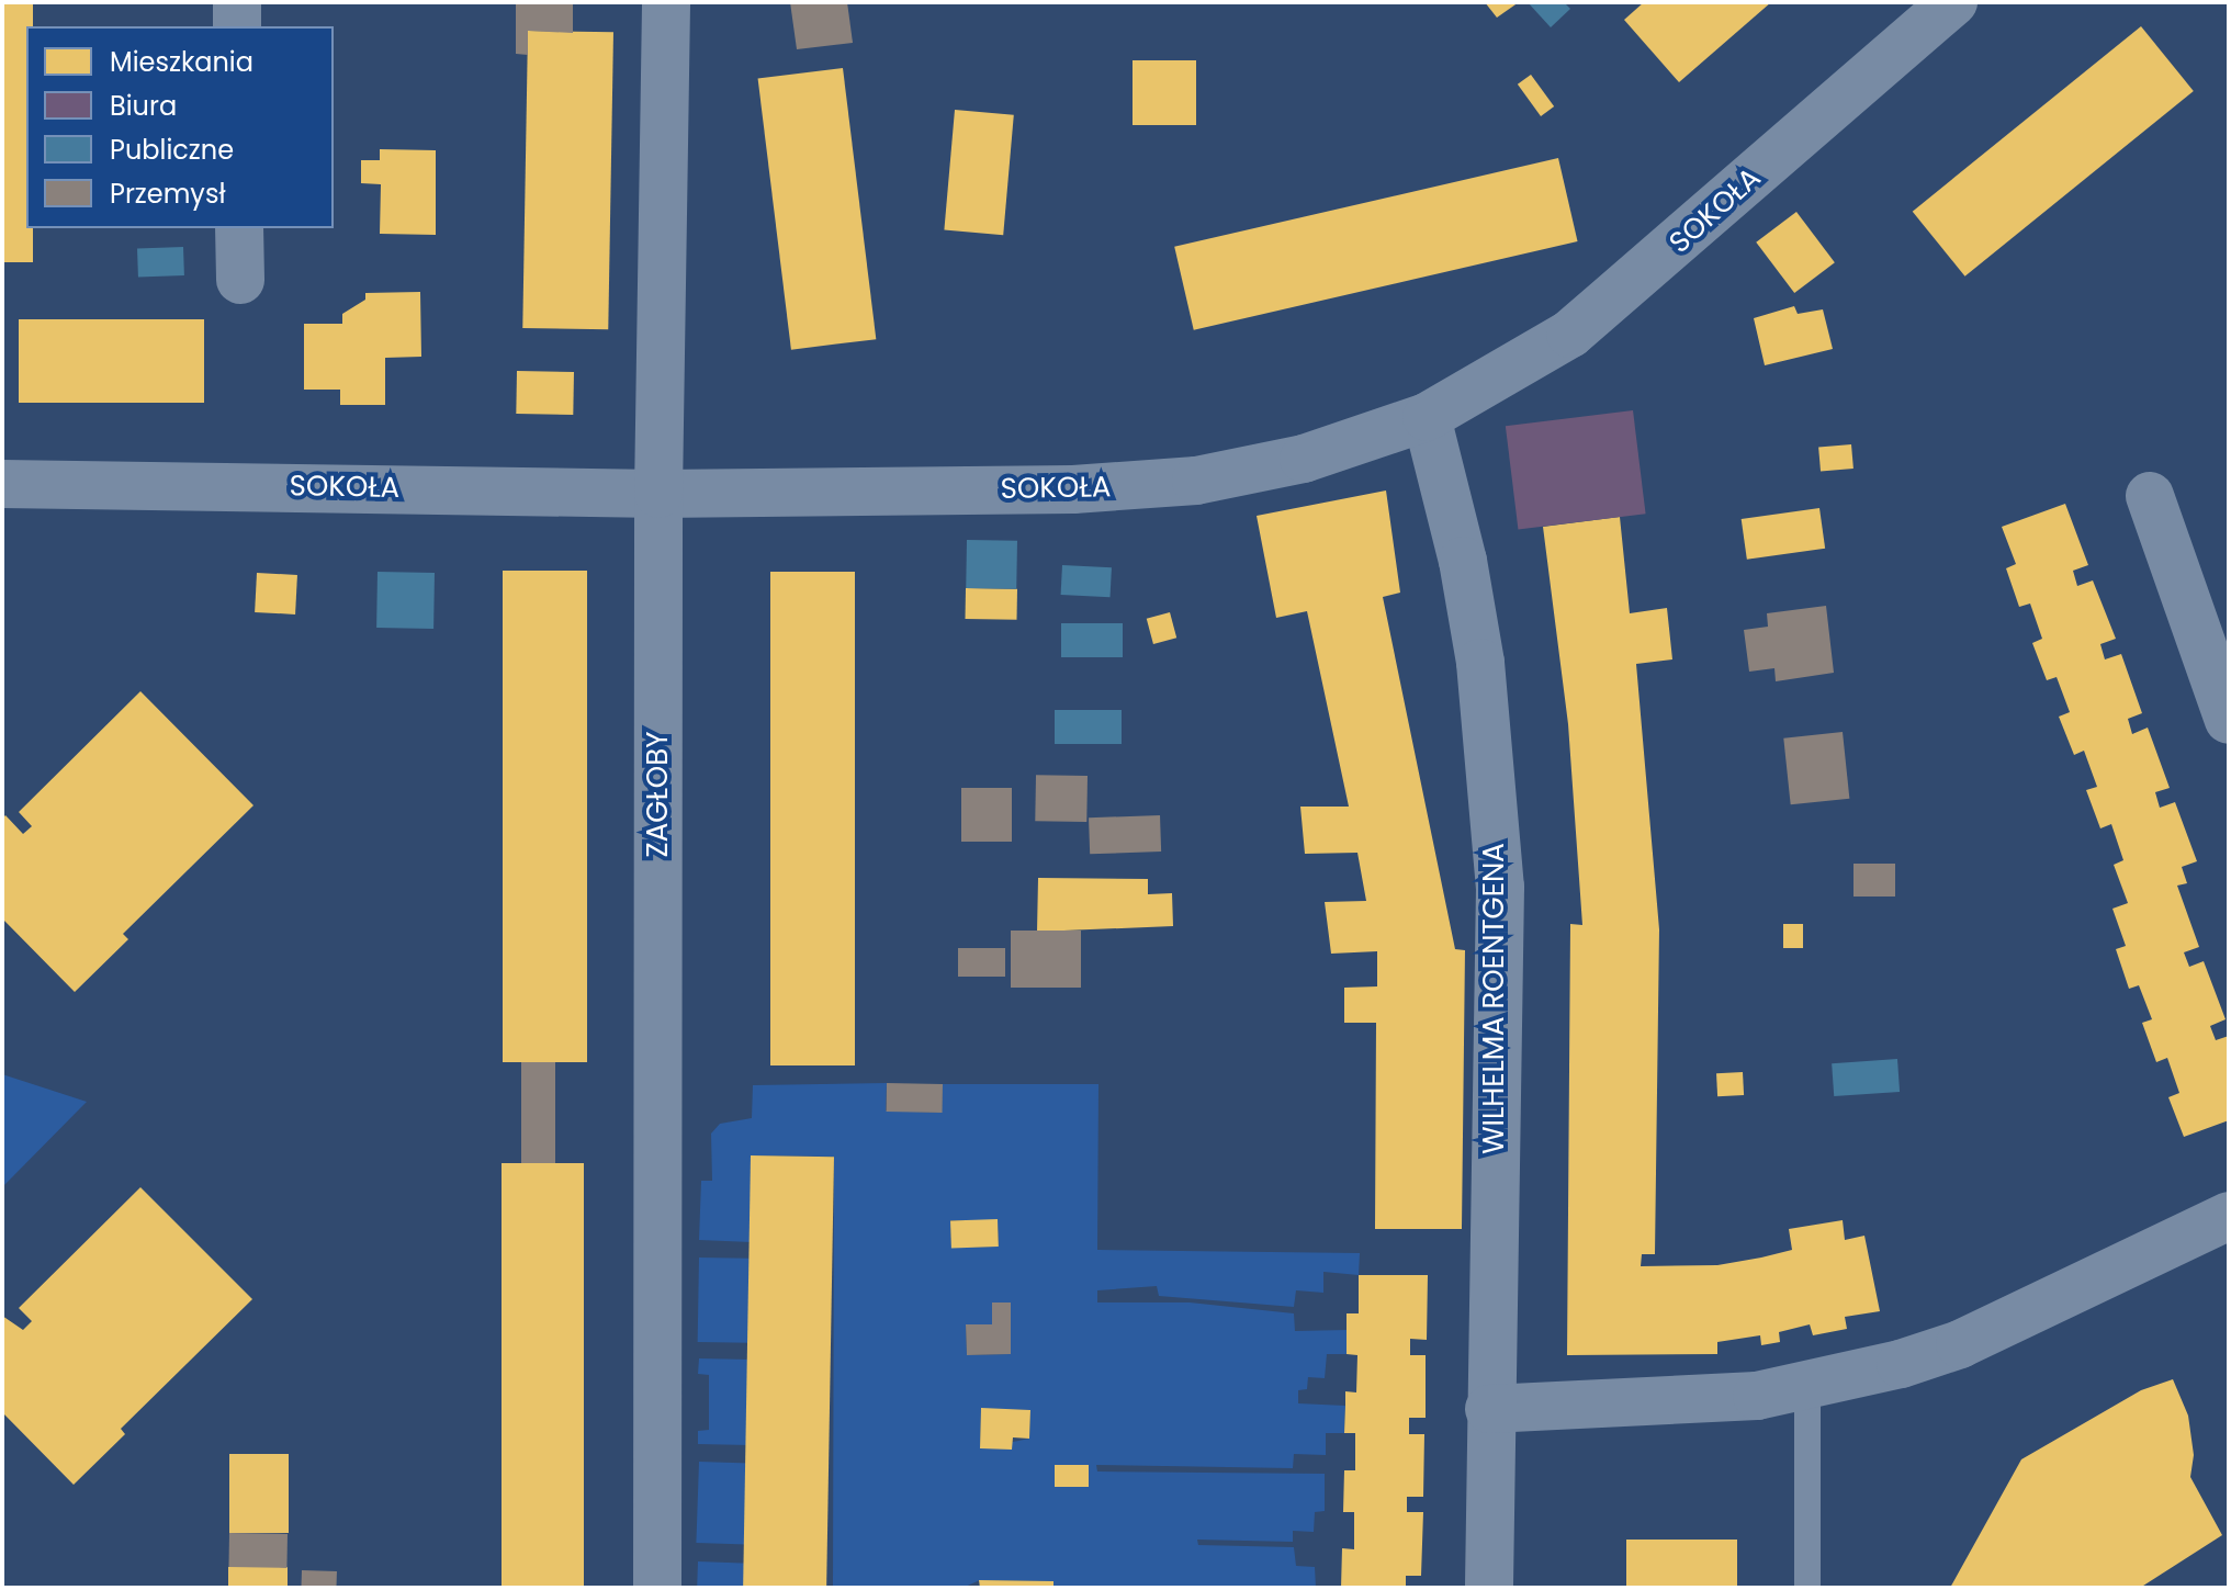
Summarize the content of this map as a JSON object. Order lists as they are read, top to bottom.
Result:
{
  "streets": {
    "street": ["SOKOŁA", "ZAGŁOBY", "WILHELMA ROENTGENA"]
  },
  "crossings": [
    ["SOKOŁA", "ZAGŁOBY"],
    ["SOKOŁA", "WILHELMA ROENTGENA"]
  ],
  "legend": [
    "Mieszkania",
    "Biura",
    "Publiczne",
    "Przemysł"
  ]
}
